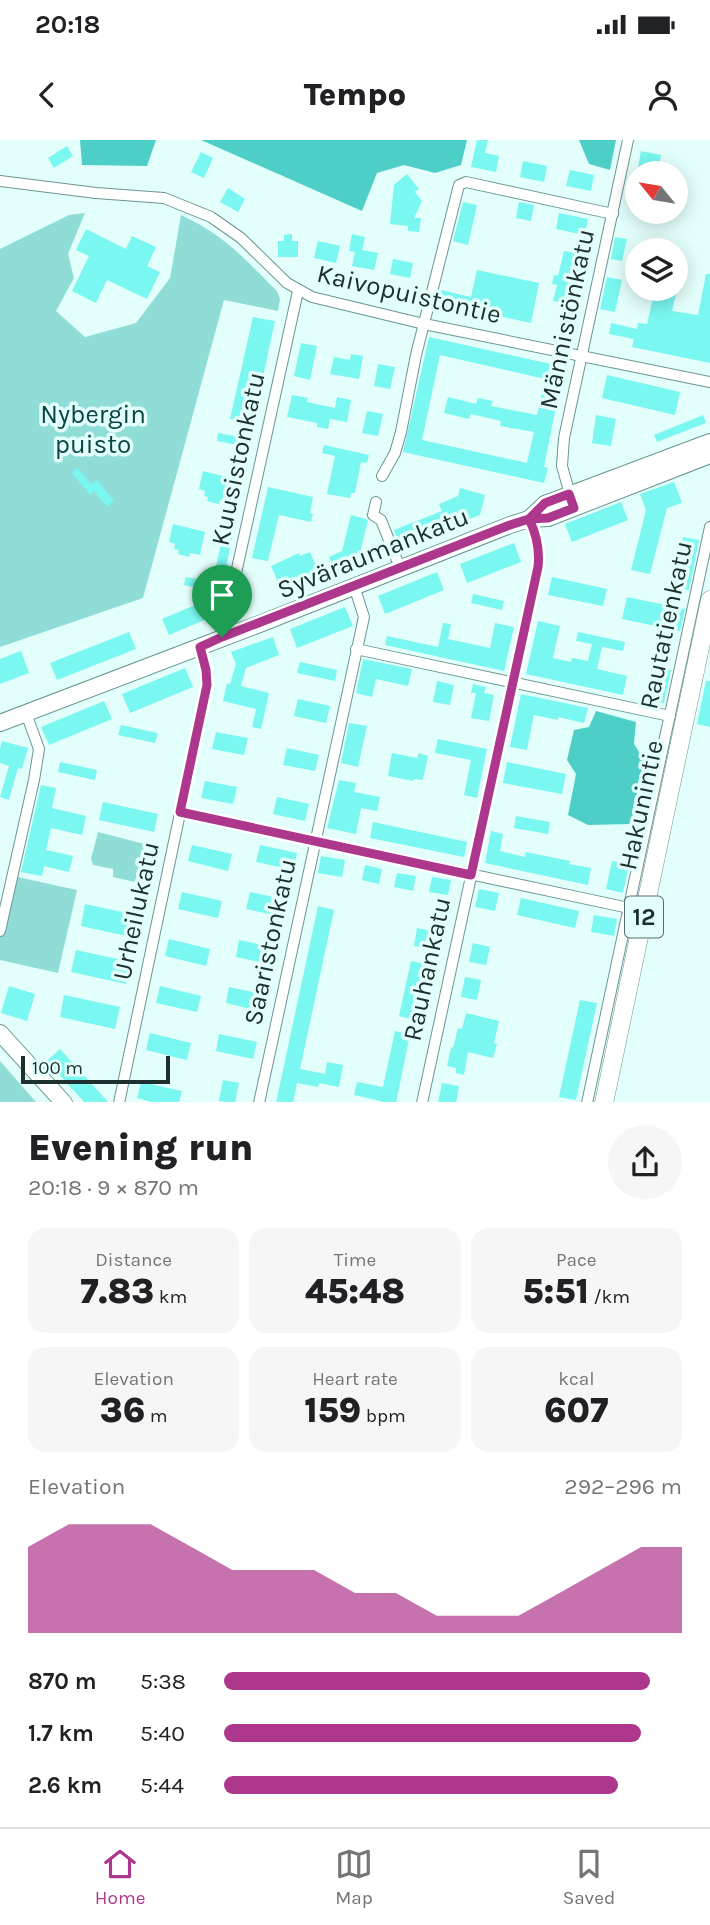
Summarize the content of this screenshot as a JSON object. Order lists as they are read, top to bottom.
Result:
{
  "streets": {
    "highway": ["Hakunintie", "12"],
    "main road": ["Syväraumankatu"],
    "street": [
      "Kaivopuistontie",
      "Männistönkatu",
      "Kuusistonkatu",
      "Rautatienkatu",
      "Urheilukatu",
      "Saaristonkatu",
      "Rauhankatu"
    ]
  },
  "crossings": [
    ["Kaivopuistontie", "Männistönkatu"],
    ["Kaivopuistontie", "Kuusistonkatu"],
    ["Männistönkatu", "Syväraumankatu"],
    ["Kuusistonkatu", "Syväraumankatu"],
    ["Syväraumankatu", "Urheilukatu"],
    ["Syväraumankatu", "Saaristonkatu"],
    ["Syväraumankatu", "Rauhankatu"]
  ],
  "parks": ["Nybergin puisto"],
  "scale_bar": "100 m",
  "north": "top left",
  "page": {
    "status": "20:18",
    "header": "Tempo",
    "scale": "100 m",
    "heading": ["Evening run", "20:18 · 9 × 870 m"],
    "stats": [
      ["Distance", "7.83 km"],
      ["Time", "45:48"],
      ["Pace", "5:51 /km"],
      ["Elevation", "36 m"],
      ["Heart rate", "159 bpm"],
      ["kcal", "607"]
    ],
    "chart": ["Elevation", "292–296 m"],
    "list": [
      {
        "name": "870 m",
        "note": "5:38"
      },
      {
        "name": "1.7 km",
        "note": "5:40"
      },
      {
        "name": "2.6 km",
        "note": "5:44"
      }
    ],
    "tabs": ["Home", "Map", "Saved"]
  }
}
